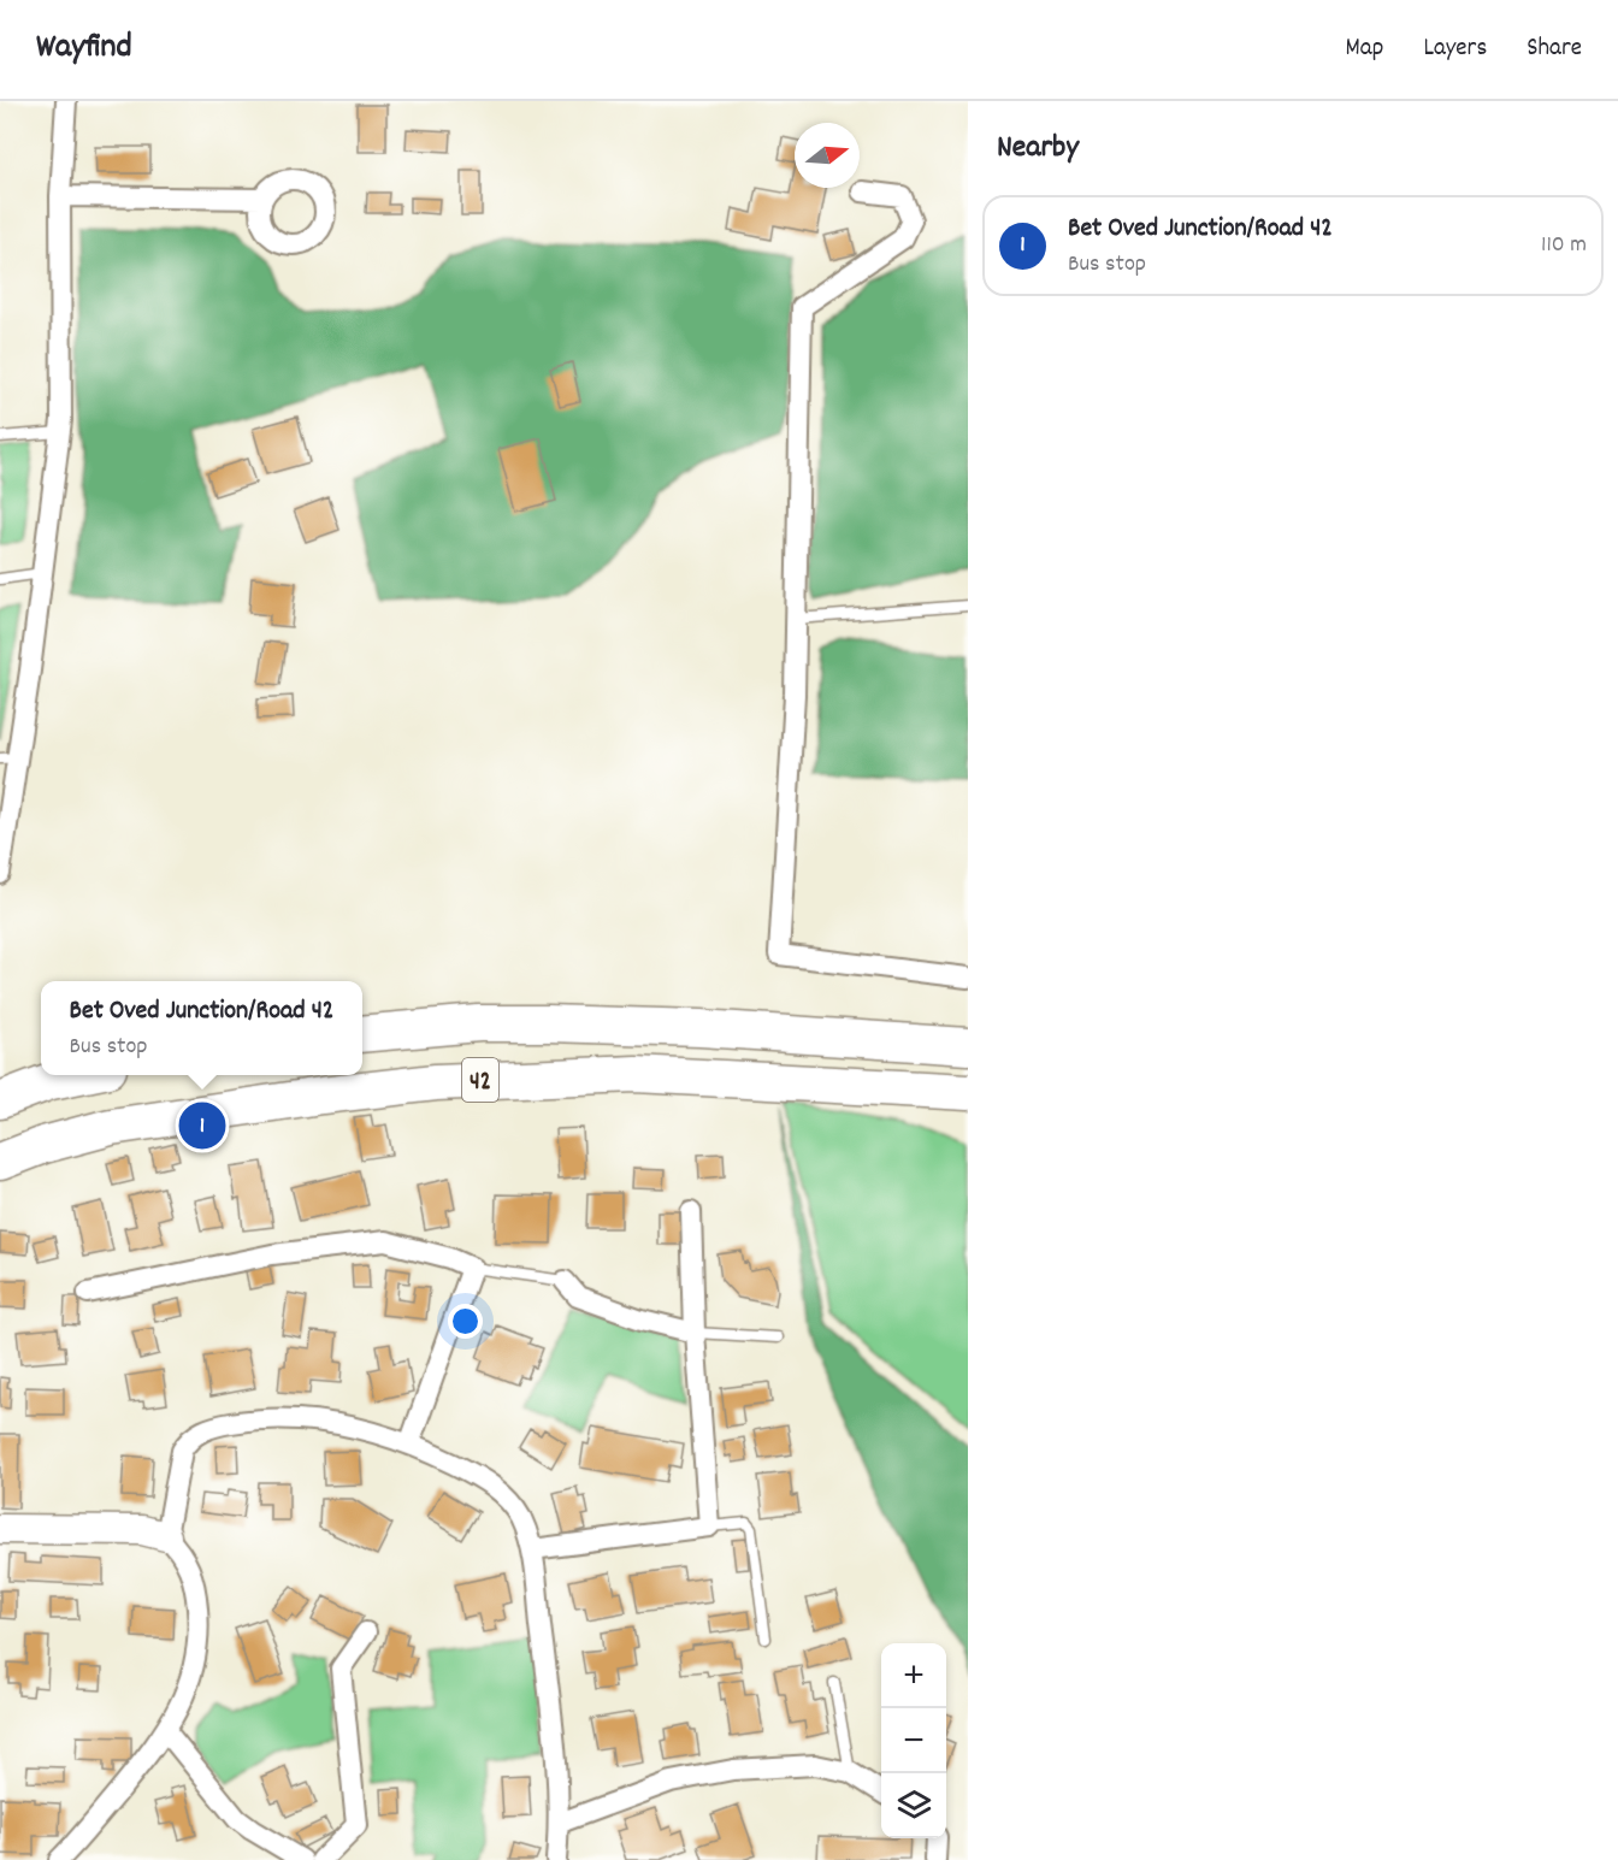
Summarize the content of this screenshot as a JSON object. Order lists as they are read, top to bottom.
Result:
{
  "streets": {
    "highway": ["42"]
  },
  "north": "right",
  "page": {
    "header": "Wayfind",
    "nav": ["Map", "Layers", "Share"],
    "heading": "Nearby",
    "list": [
      {
        "mark": "1",
        "name": "Bet Oved Junction/Road 42",
        "note": "Bus stop",
        "value": "110 m"
      }
    ],
    "popup": ["Bet Oved Junction/Road 42", "Bus stop"],
    "pins": "1",
    "map_buttons": ["+", "−"]
  }
}
